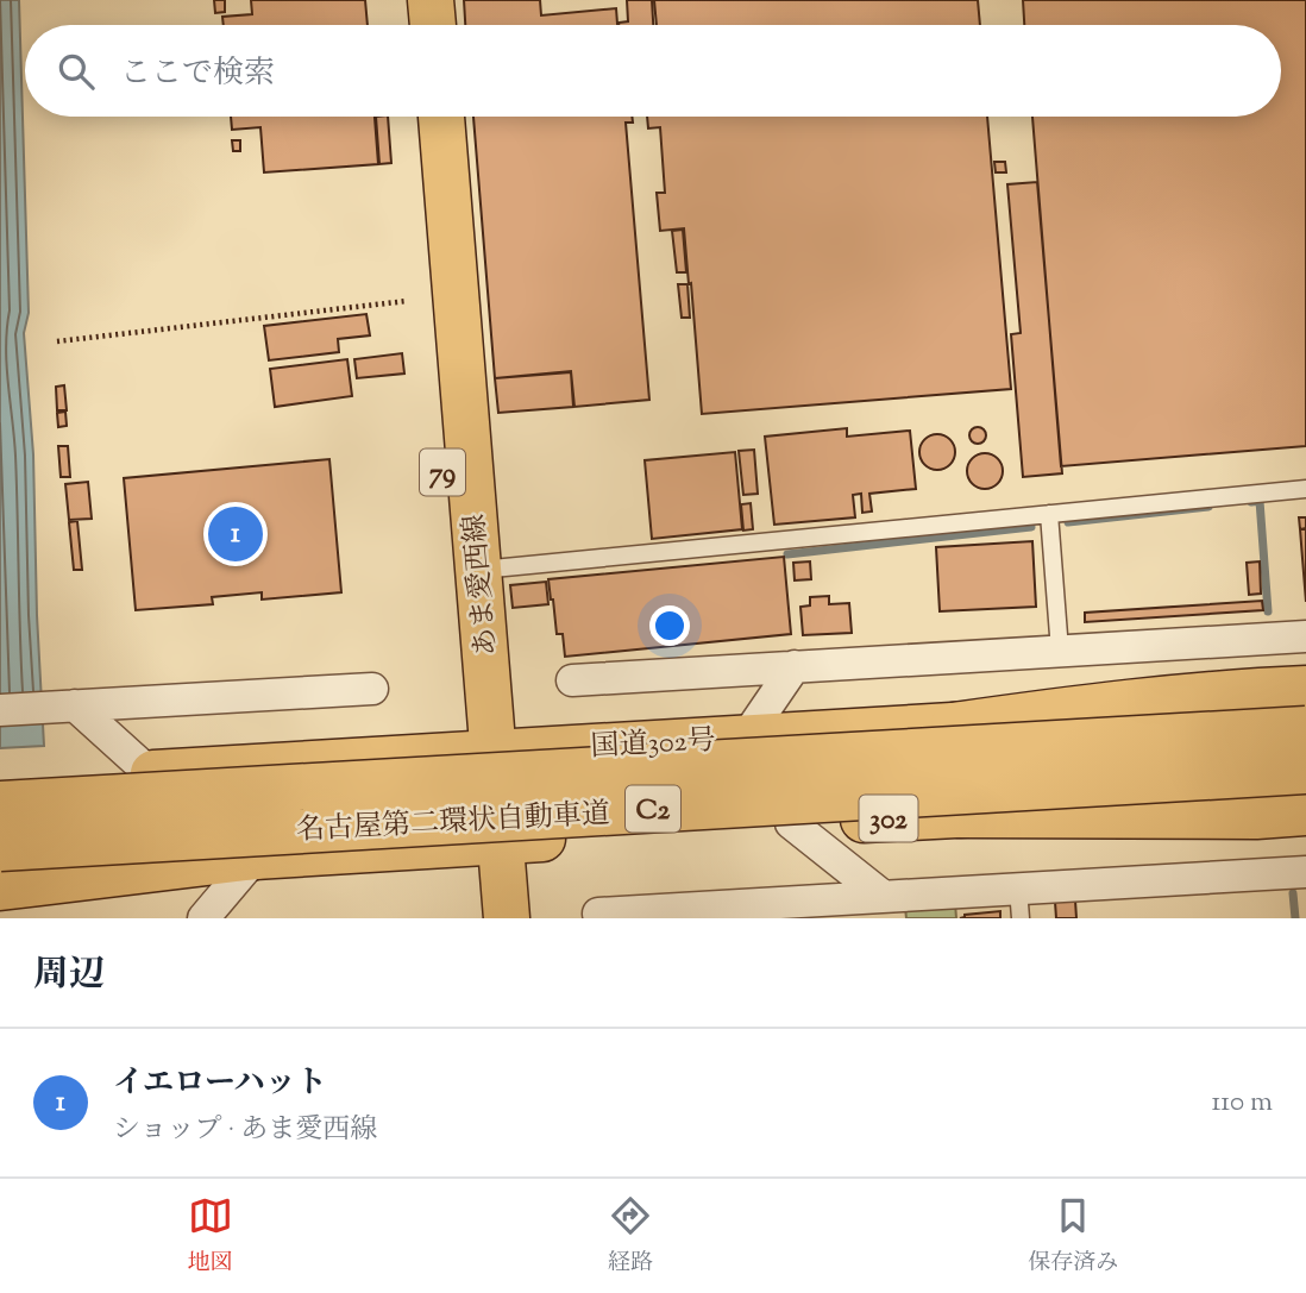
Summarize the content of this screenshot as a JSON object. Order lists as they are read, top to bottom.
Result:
{
  "streets": {
    "main road": [
      "79",
      "あま愛西線",
      "国道302号",
      "C2",
      "302",
      "名古屋第二環状自動車道"
    ]
  },
  "crossings": [
    ["あま愛西線", "国道302号"],
    ["あま愛西線", "302"]
  ],
  "page": {
    "search": "ここで検索",
    "pins": "1",
    "heading": "周辺",
    "list": [
      {
        "mark": "1",
        "name": "イエローハット",
        "note": "ショップ · あま愛西線",
        "value": "110 m"
      }
    ],
    "nav": ["地図", "経路", "保存済み"]
  }
}
